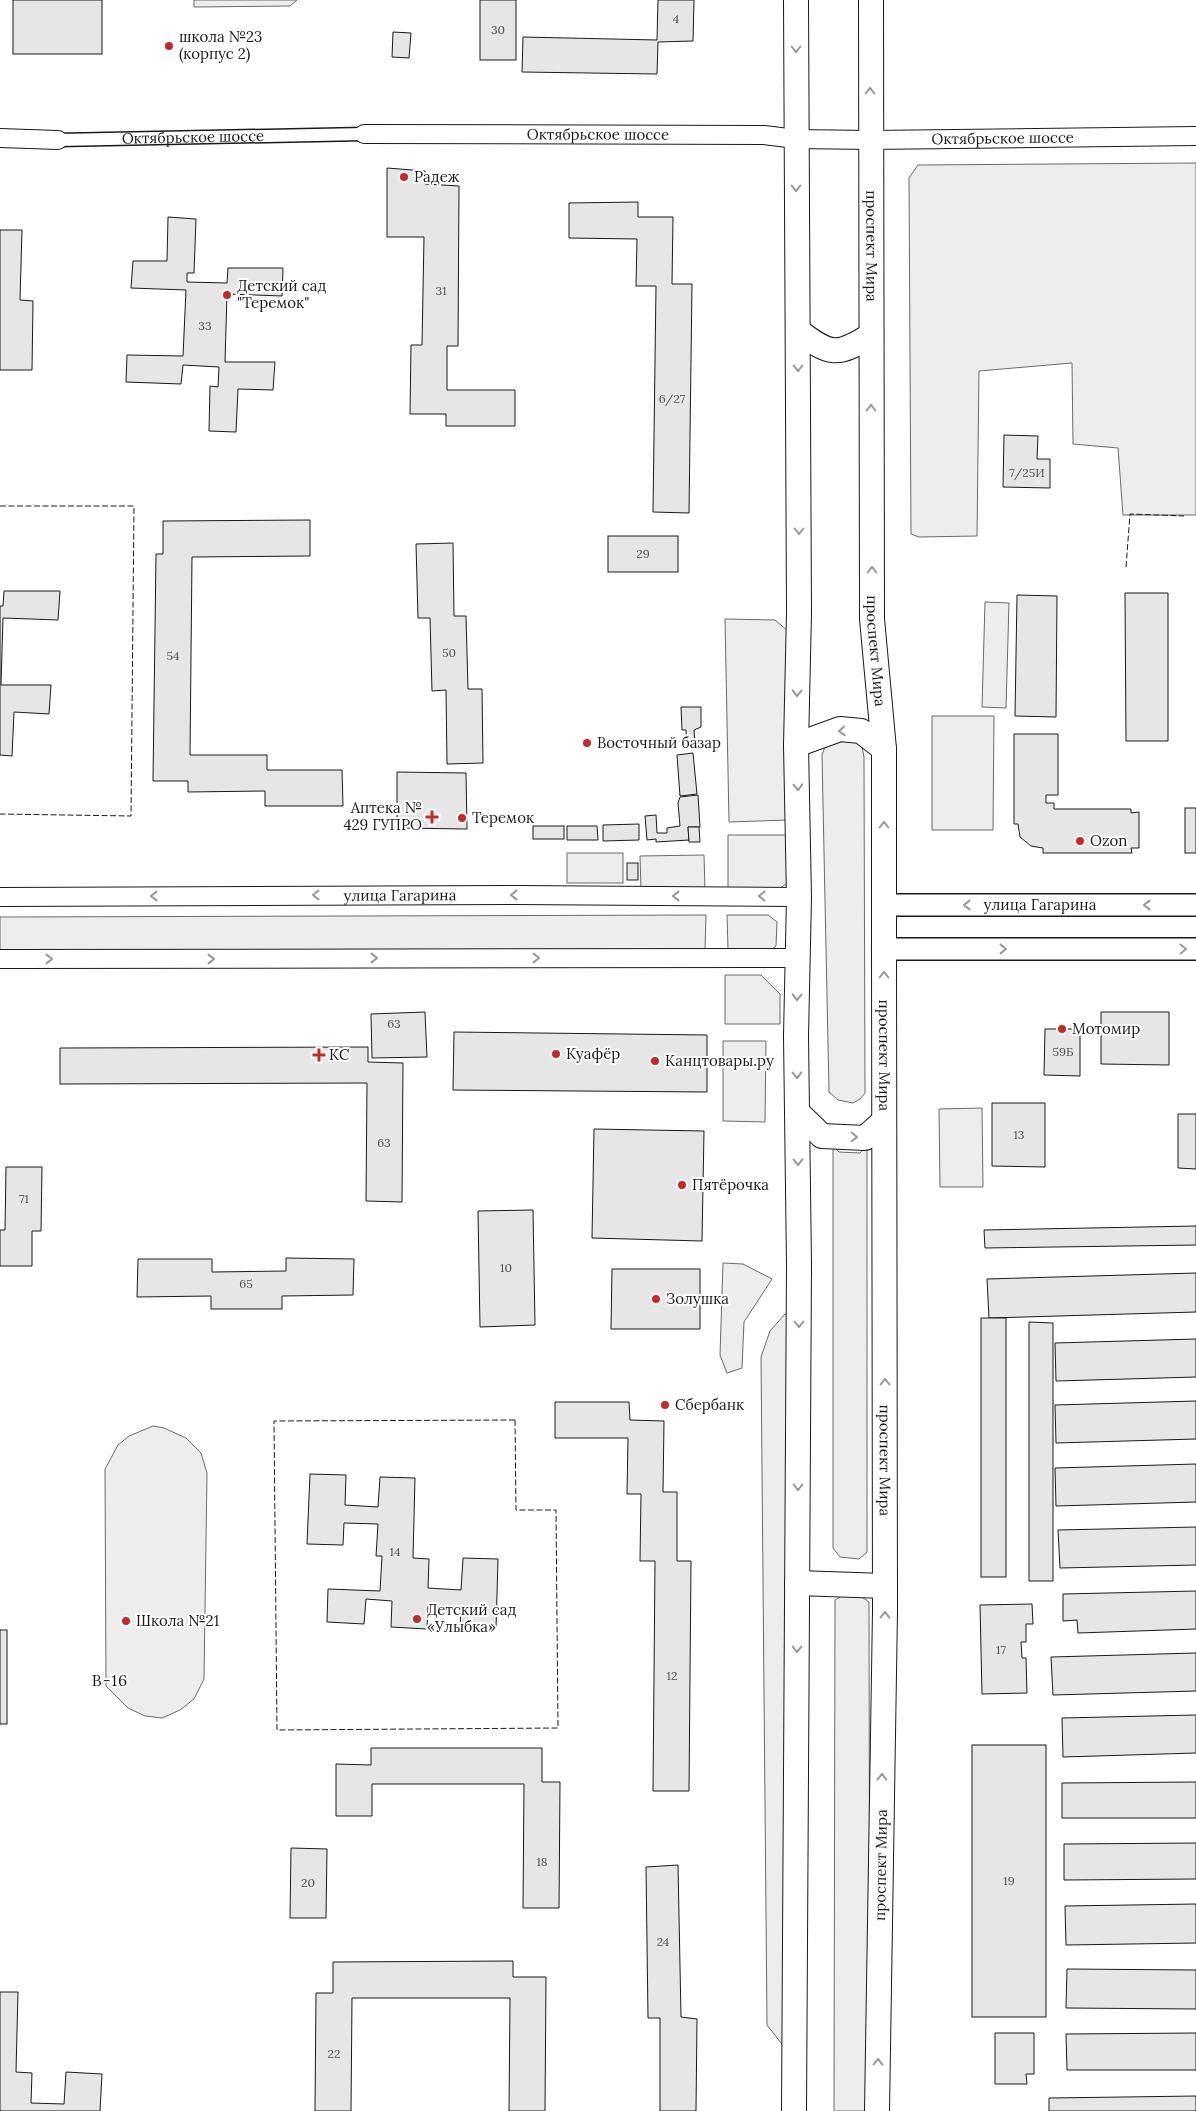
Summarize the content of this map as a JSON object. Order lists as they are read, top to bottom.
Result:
{
  "streets": {
    "main road": ["проспект Мира"],
    "street": ["Октябрьское шоссе", "улица Гагарина"]
  },
  "crossings": [
    ["Октябрьское шоссе", "проспект Мира"],
    ["проспект Мира", "улица Гагарина"]
  ],
  "districts": ["В-16"],
  "places": {
    "other": [
      "школа №23 (корпус 2)",
      "Радеж",
      "Детский сад \"Теремок\"",
      "Восточный базар",
      "Теремок",
      "Ozon",
      "Мотомир",
      "Куафёр",
      "Канцтовары.ру",
      "Пятёрочка",
      "Золушка",
      "Сбербанк",
      "Детский сад «Улыбка»",
      "Школа №21"
    ],
    "health": ["Аптека № 429 ГУПРО", "КС"]
  },
  "house_numbers": [
    "4",
    "30",
    "31",
    "33",
    "6/27",
    "7/25И",
    "29",
    "50",
    "54",
    "63",
    "59Б",
    "13",
    "63",
    "71",
    "10",
    "65",
    "14",
    "17",
    "12",
    "18",
    "19",
    "20",
    "24",
    "22"
  ]
}
